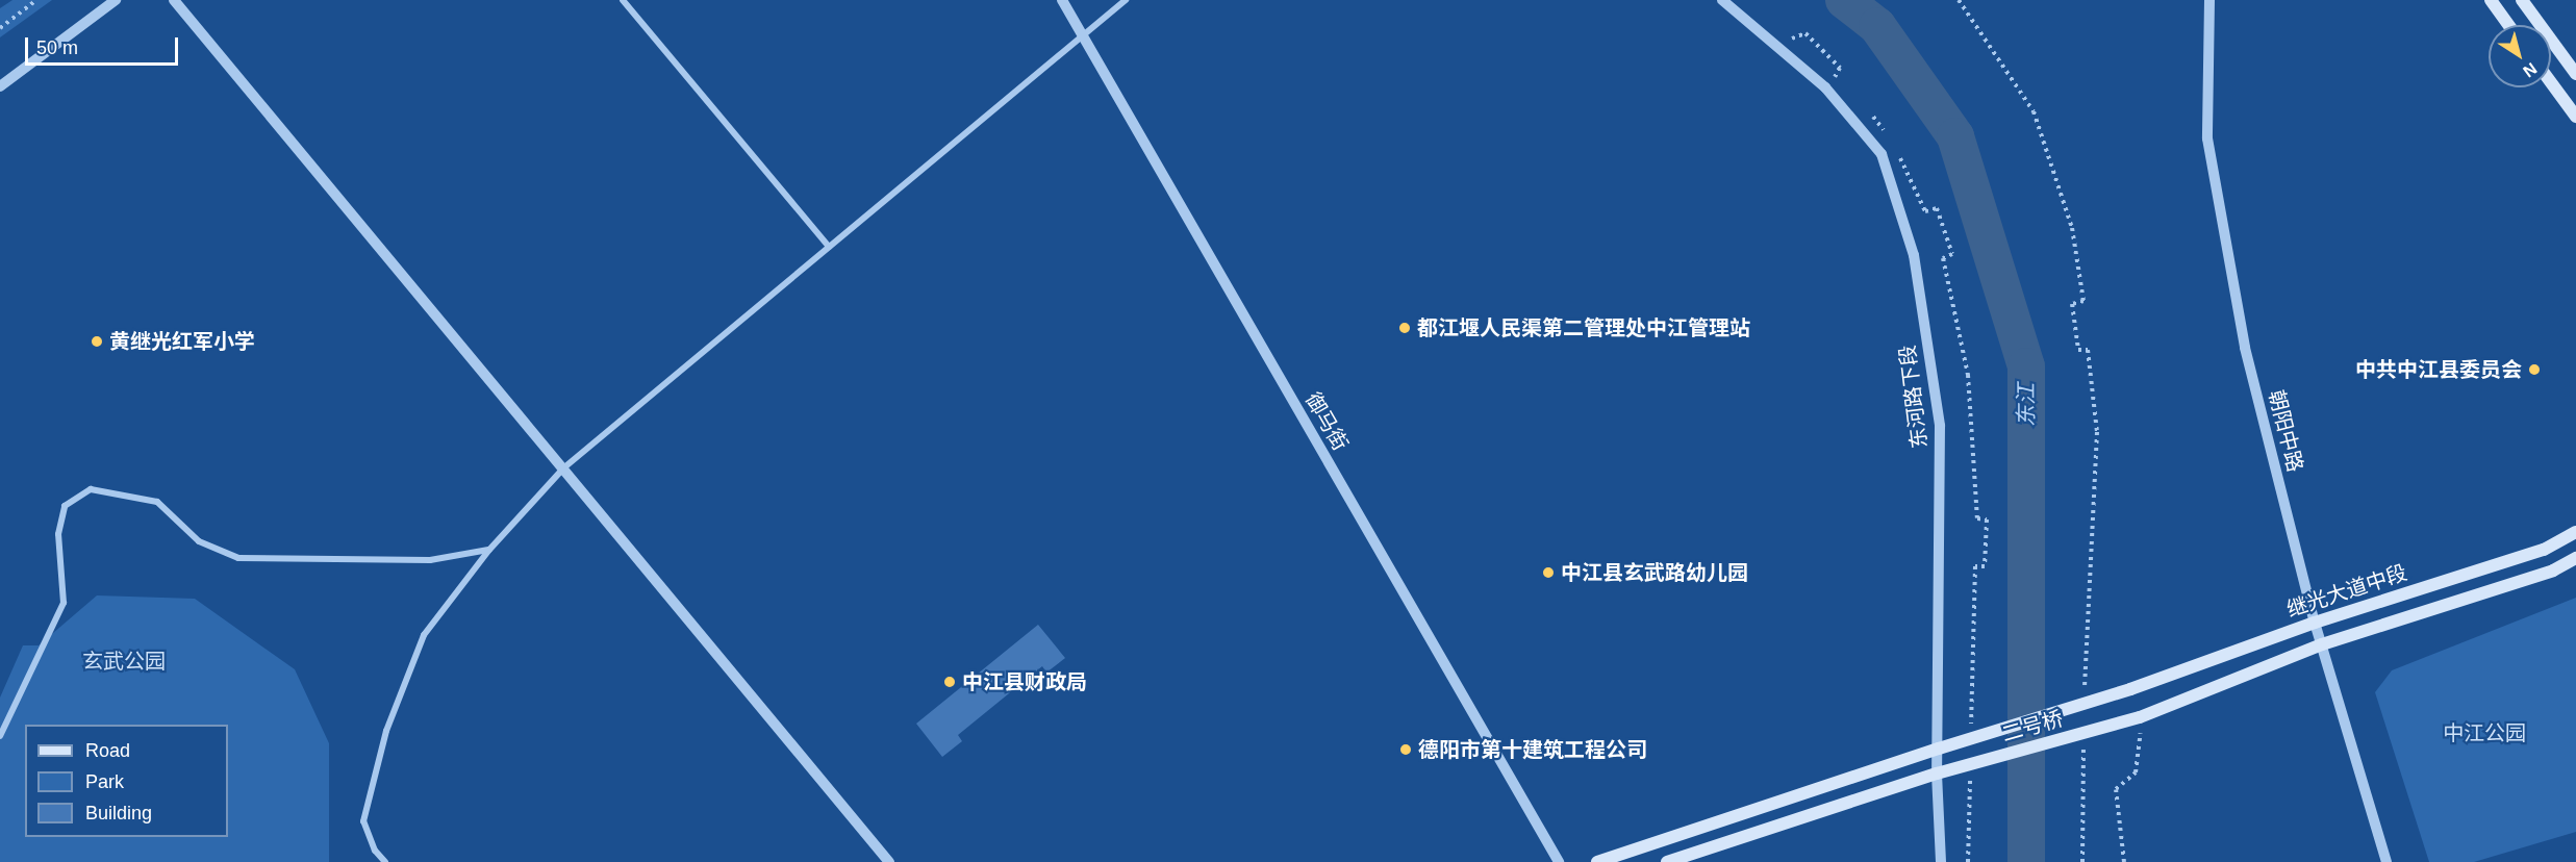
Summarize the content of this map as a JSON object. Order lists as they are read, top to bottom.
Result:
{
  "streets": {
    "main road": ["继光大道中段", "二号桥"],
    "street": ["东河路下段", "御马街", "朝阳中路"]
  },
  "crossings": [
    ["东河路下段", "二号桥"],
    ["朝阳中路", "继光大道中段"],
    ["继光大道中段", "二号桥"]
  ],
  "water": ["东江"],
  "parks": ["玄武公园", "中江公园"],
  "places": [
    "都江堰人民渠第二管理处中江管理站",
    "黄继光红军小学",
    "中共中江县委员会",
    "中江县玄武路幼儿园",
    "中江县财政局",
    "德阳市第十建筑工程公司"
  ],
  "legend": ["Road", "Park", "Building"],
  "scale_bar": "50 m",
  "north": "bottom right"
}
